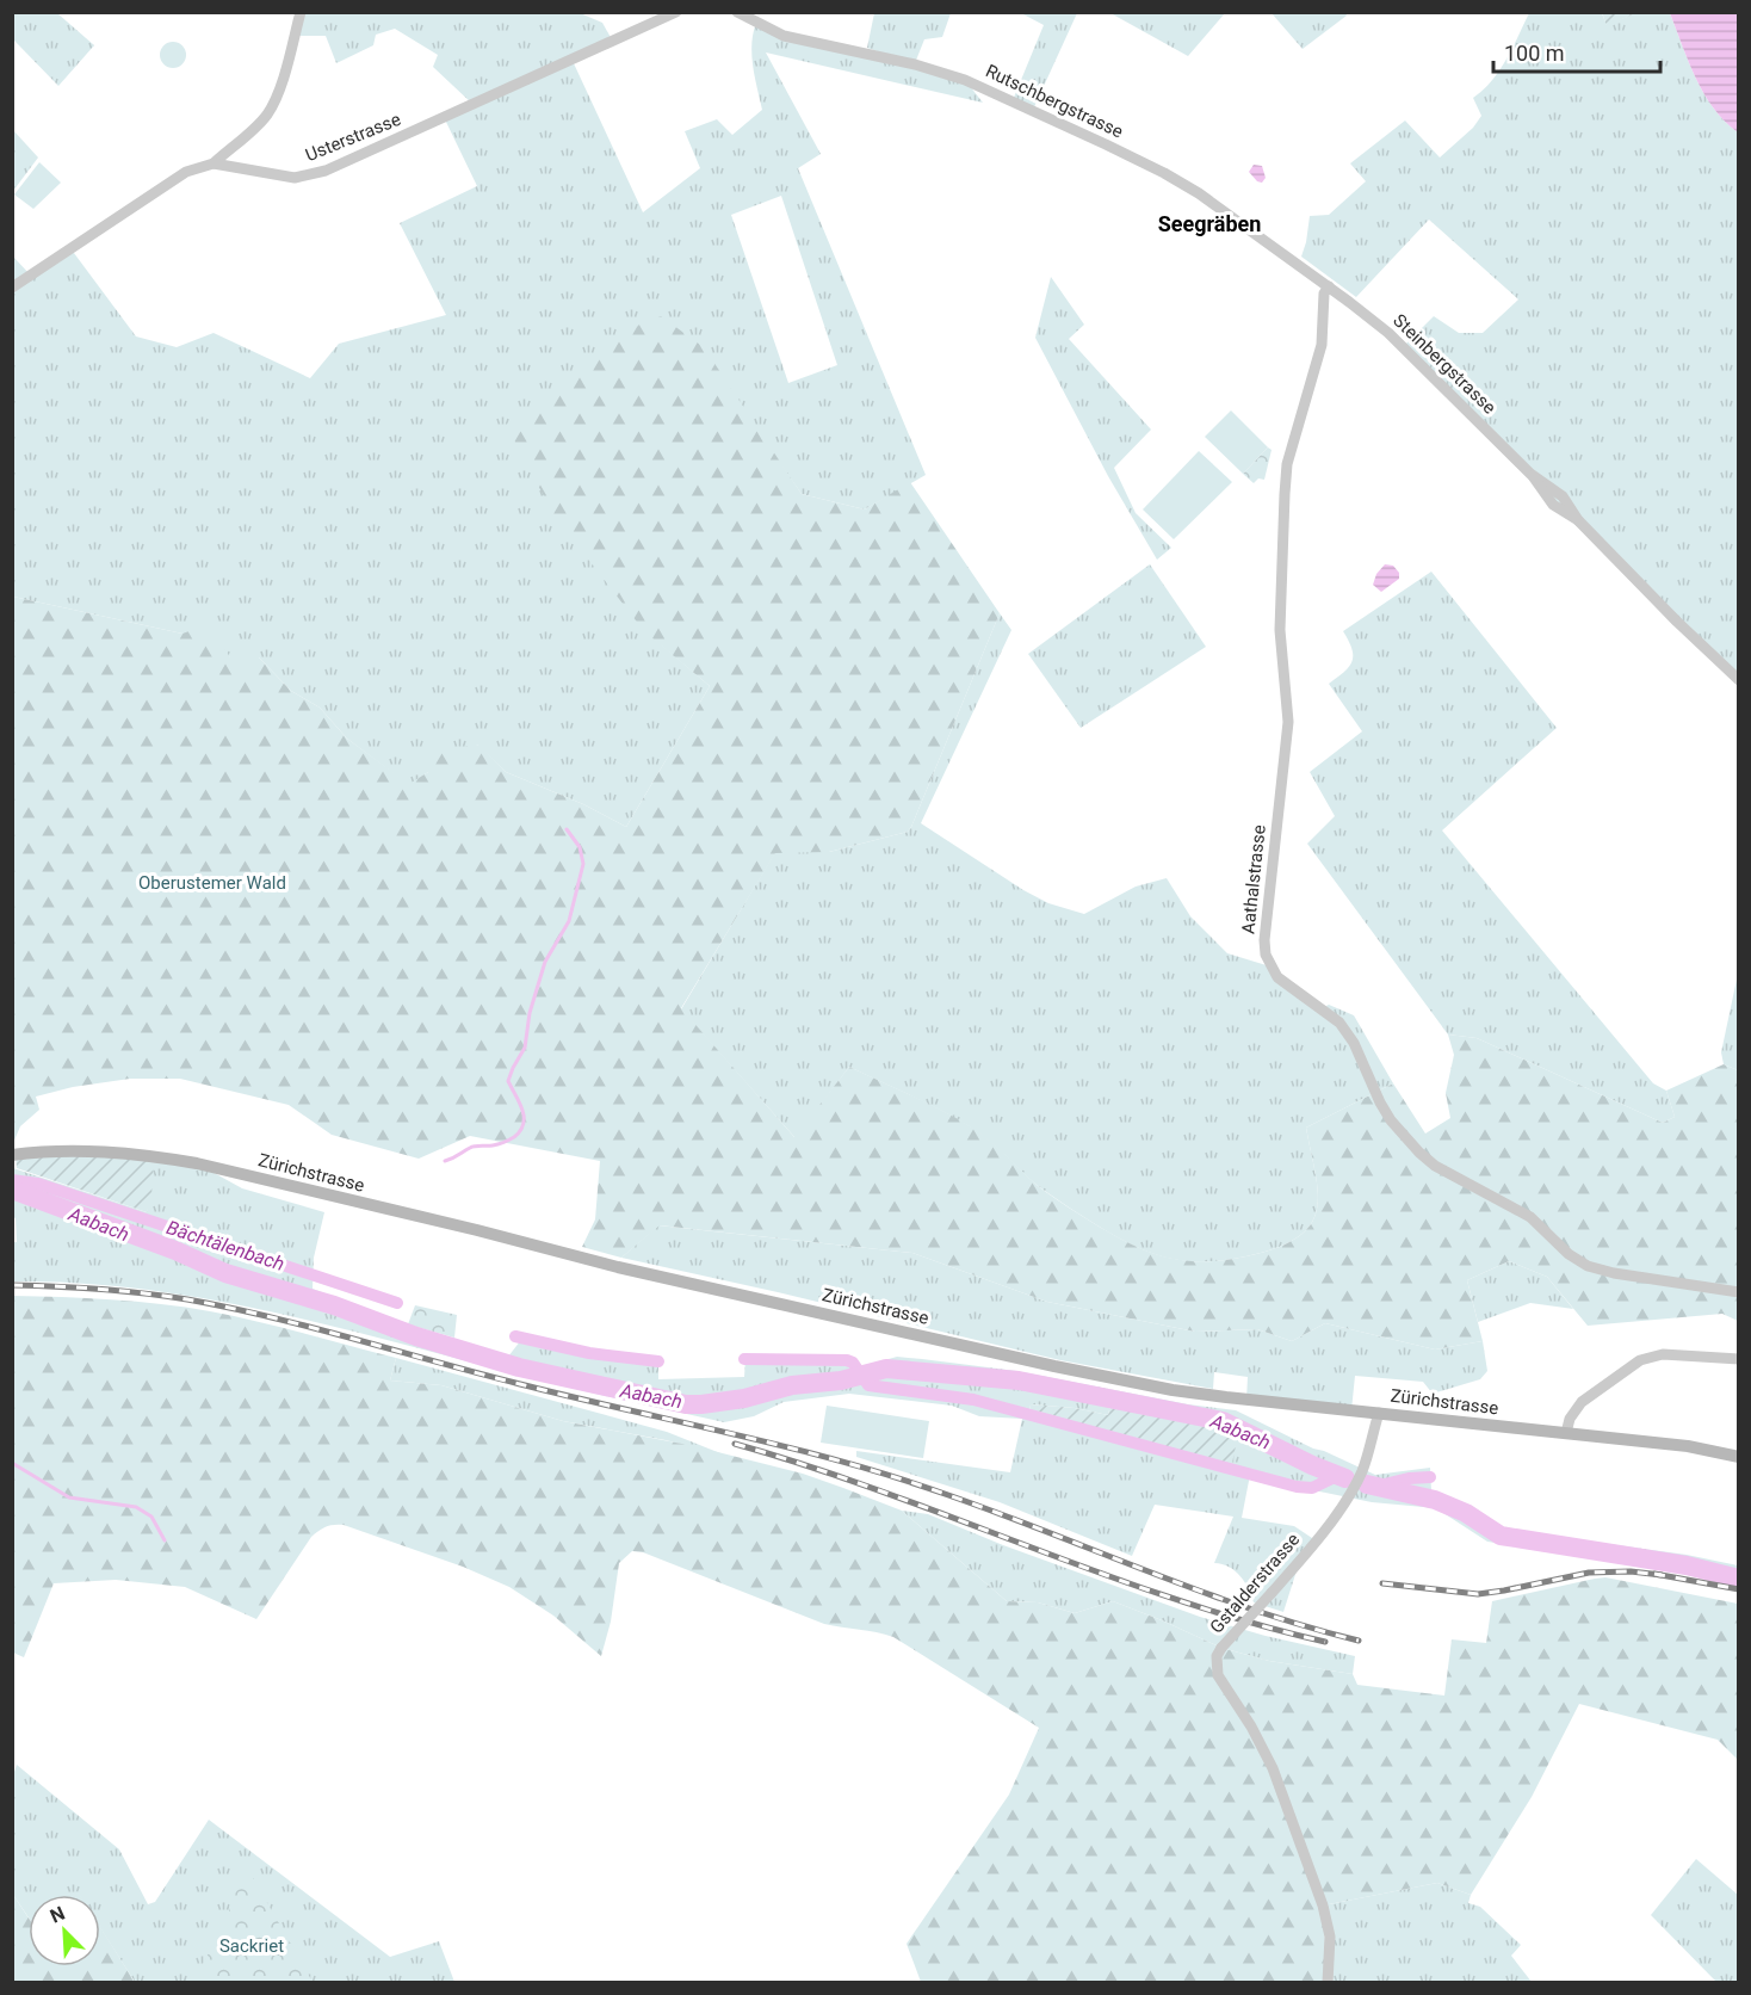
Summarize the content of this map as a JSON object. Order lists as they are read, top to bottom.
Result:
{
  "streets": {
    "main road": ["Zürichstrasse"],
    "street": [
      "Rutschbergstrasse",
      "Usterstrasse",
      "Steinbergstrasse",
      "Aathalstrasse",
      "Gstalderstrasse"
    ]
  },
  "crossings": [
    ["Rutschbergstrasse", "Steinbergstrasse"],
    ["Rutschbergstrasse", "Aathalstrasse"],
    ["Steinbergstrasse", "Aathalstrasse"],
    ["Zürichstrasse", "Gstalderstrasse"]
  ],
  "districts": ["Seegräben"],
  "water": ["Aabach", "Bächtälenbach"],
  "parks": ["Oberustemer Wald", "Sackriet"],
  "scale_bar": "100 m",
  "north": "top left"
}
